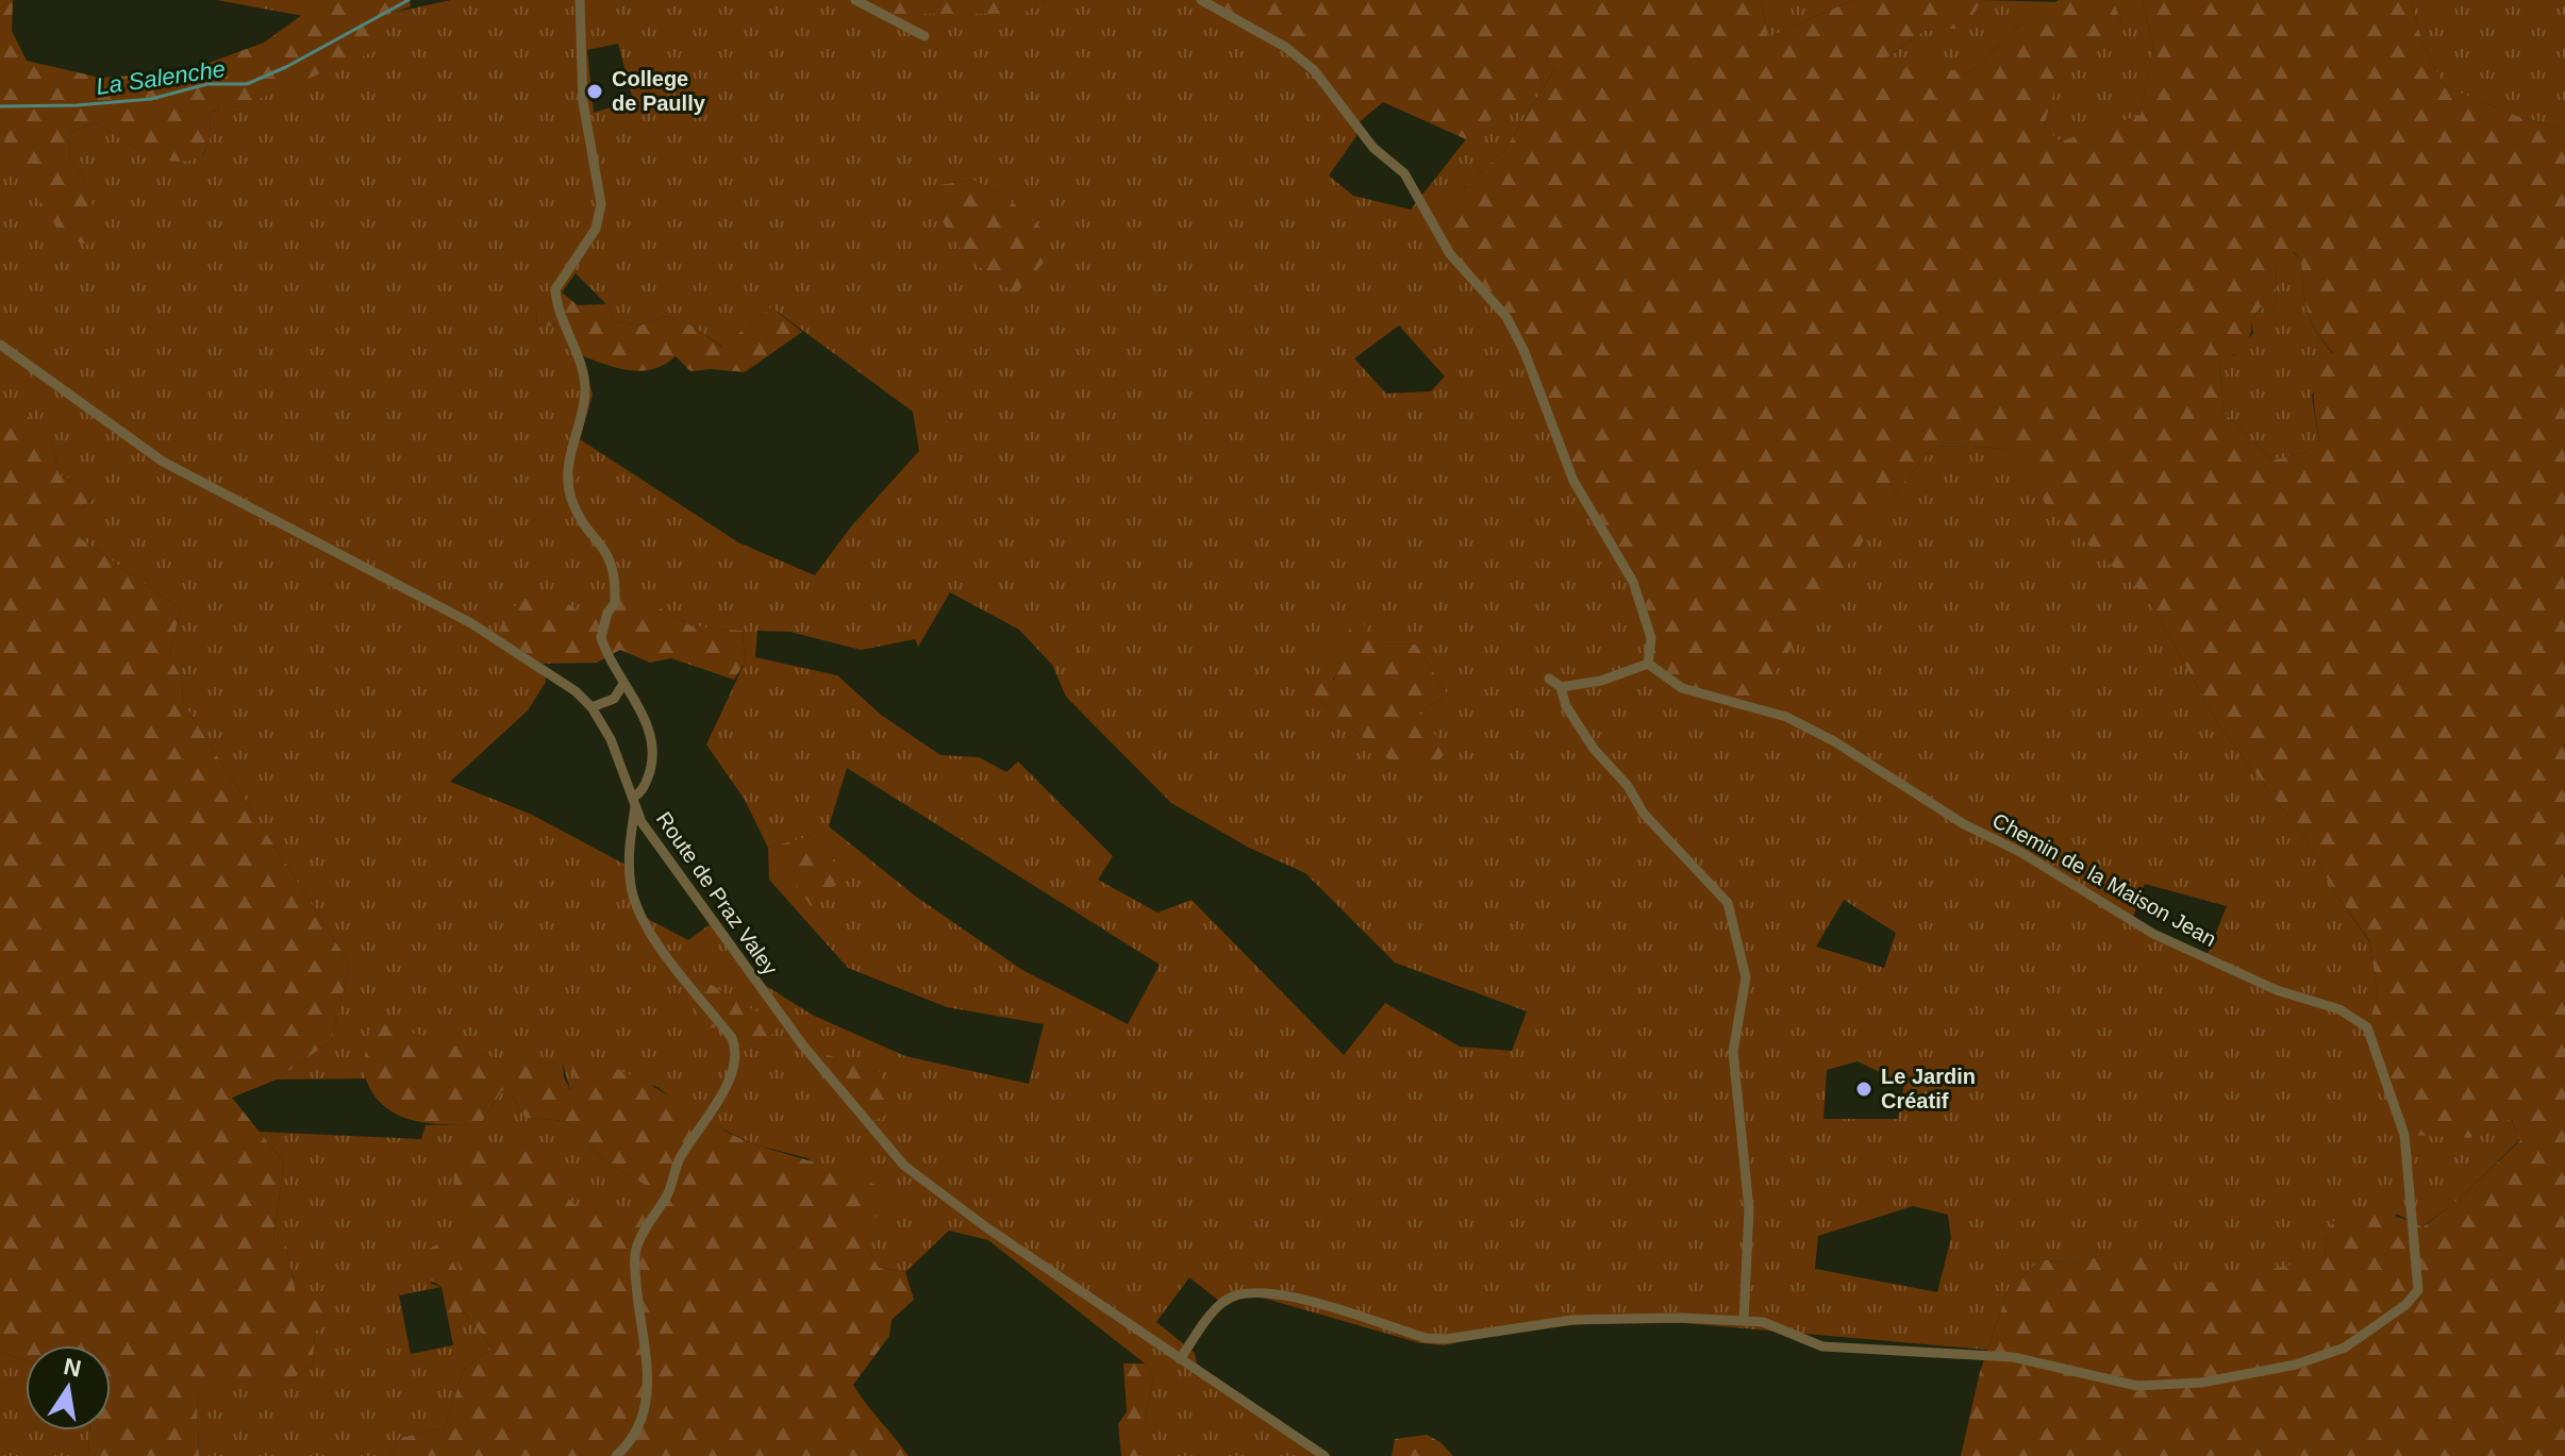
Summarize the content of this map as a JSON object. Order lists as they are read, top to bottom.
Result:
{
  "streets": {
    "street": ["Chemin de la Maison Jean", "Route de Praz Valey"]
  },
  "crossings": [
    ["Chemin de la Maison Jean", "Route de Praz Valey"]
  ],
  "water": ["La Salenche"],
  "places": ["College de Paully", "Le Jardin Créatif"],
  "north": "top"
}
